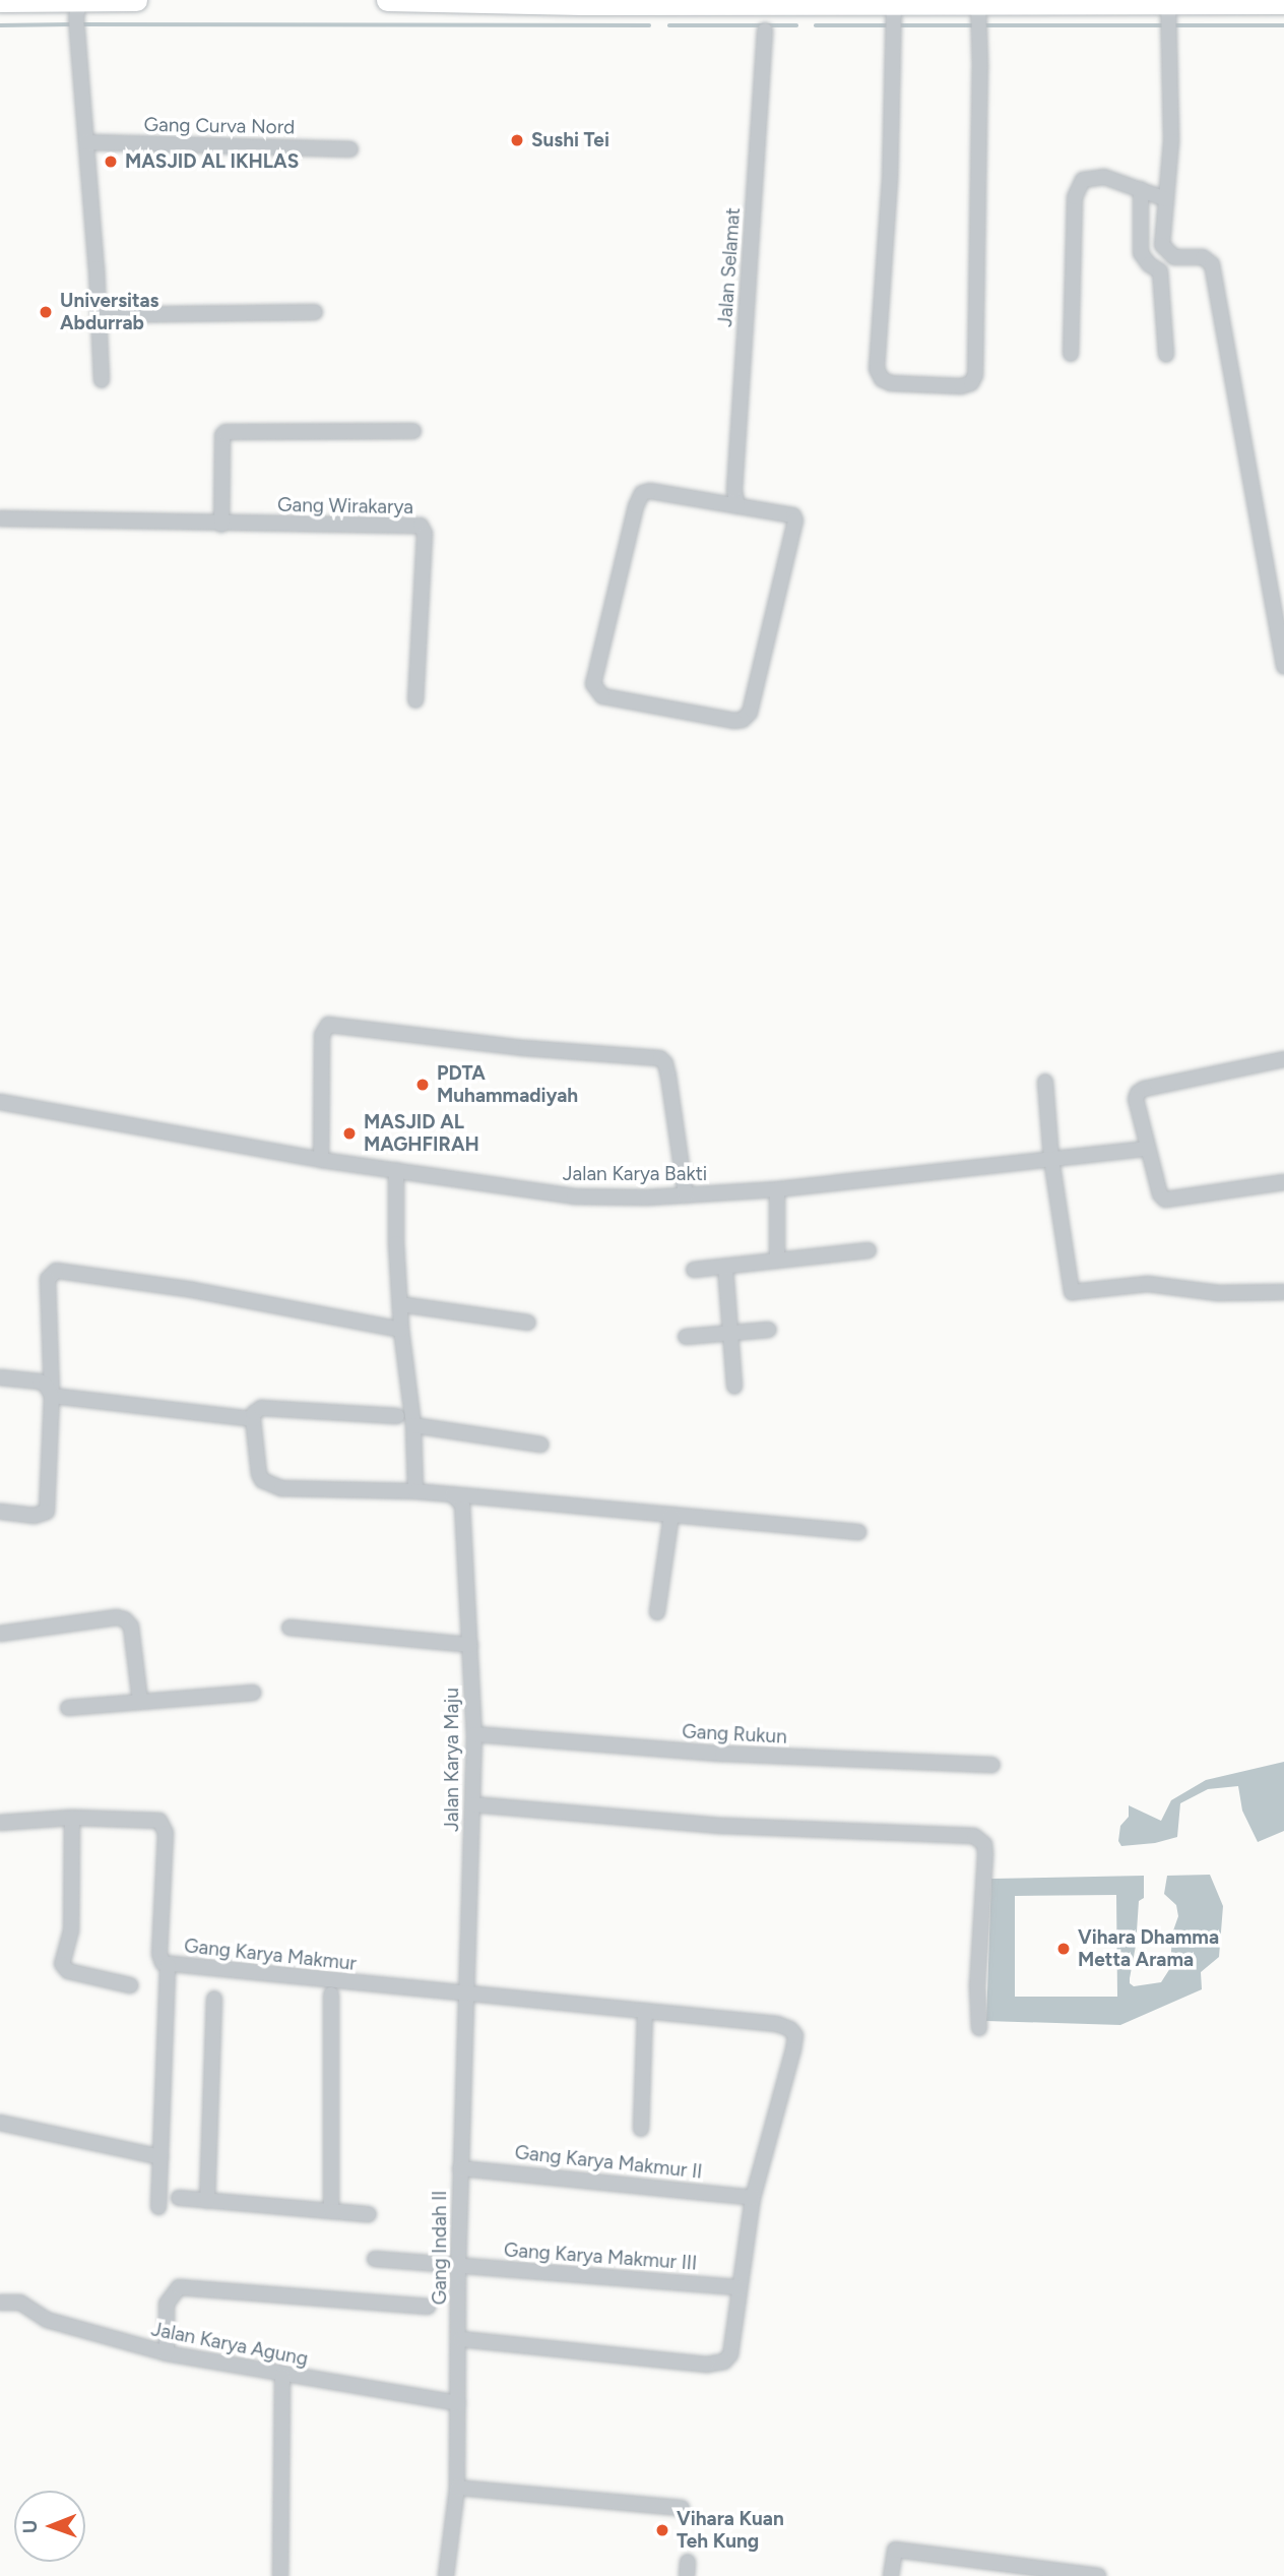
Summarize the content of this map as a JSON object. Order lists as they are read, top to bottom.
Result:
{
  "streets": {
    "street": [
      "Gang Curva Nord",
      "Jalan Selamat",
      "Gang Wirakarya",
      "Jalan Karya Bakti",
      "Gang Rukun",
      "Jalan Karya Maju",
      "Gang Karya Makmur",
      "Gang Karya Makmur II",
      "Gang Indah II",
      "Gang Karya Makmur III",
      "Jalan Karya Agung"
    ]
  },
  "crossings": [
    ["Gang Rukun", "Jalan Karya Maju"],
    ["Jalan Karya Maju", "Gang Karya Makmur"],
    ["Jalan Karya Maju", "Gang Indah II"],
    ["Gang Karya Makmur", "Gang Karya Makmur II"],
    ["Gang Karya Makmur II", "Gang Indah II"],
    ["Gang Indah II", "Gang Karya Makmur III"],
    ["Gang Indah II", "Jalan Karya Agung"]
  ],
  "places": [
    "Sushi Tei",
    "MASJID AL IKHLAS",
    "Universitas Abdurrab",
    "PDTA Muhammadiyah",
    "MASJID AL MAGHFIRAH",
    "Vihara Dhamma Metta Arama",
    "Vihara Kuan Teh Kung"
  ],
  "north": "left"
}
